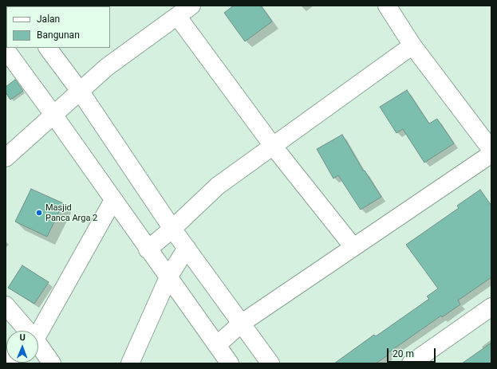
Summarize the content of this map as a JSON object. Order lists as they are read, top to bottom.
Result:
{
  "places": ["Masjid Panca Arga 2"],
  "legend": ["Jalan", "Bangunan"],
  "scale_bar": "20 m",
  "north": "top"
}
